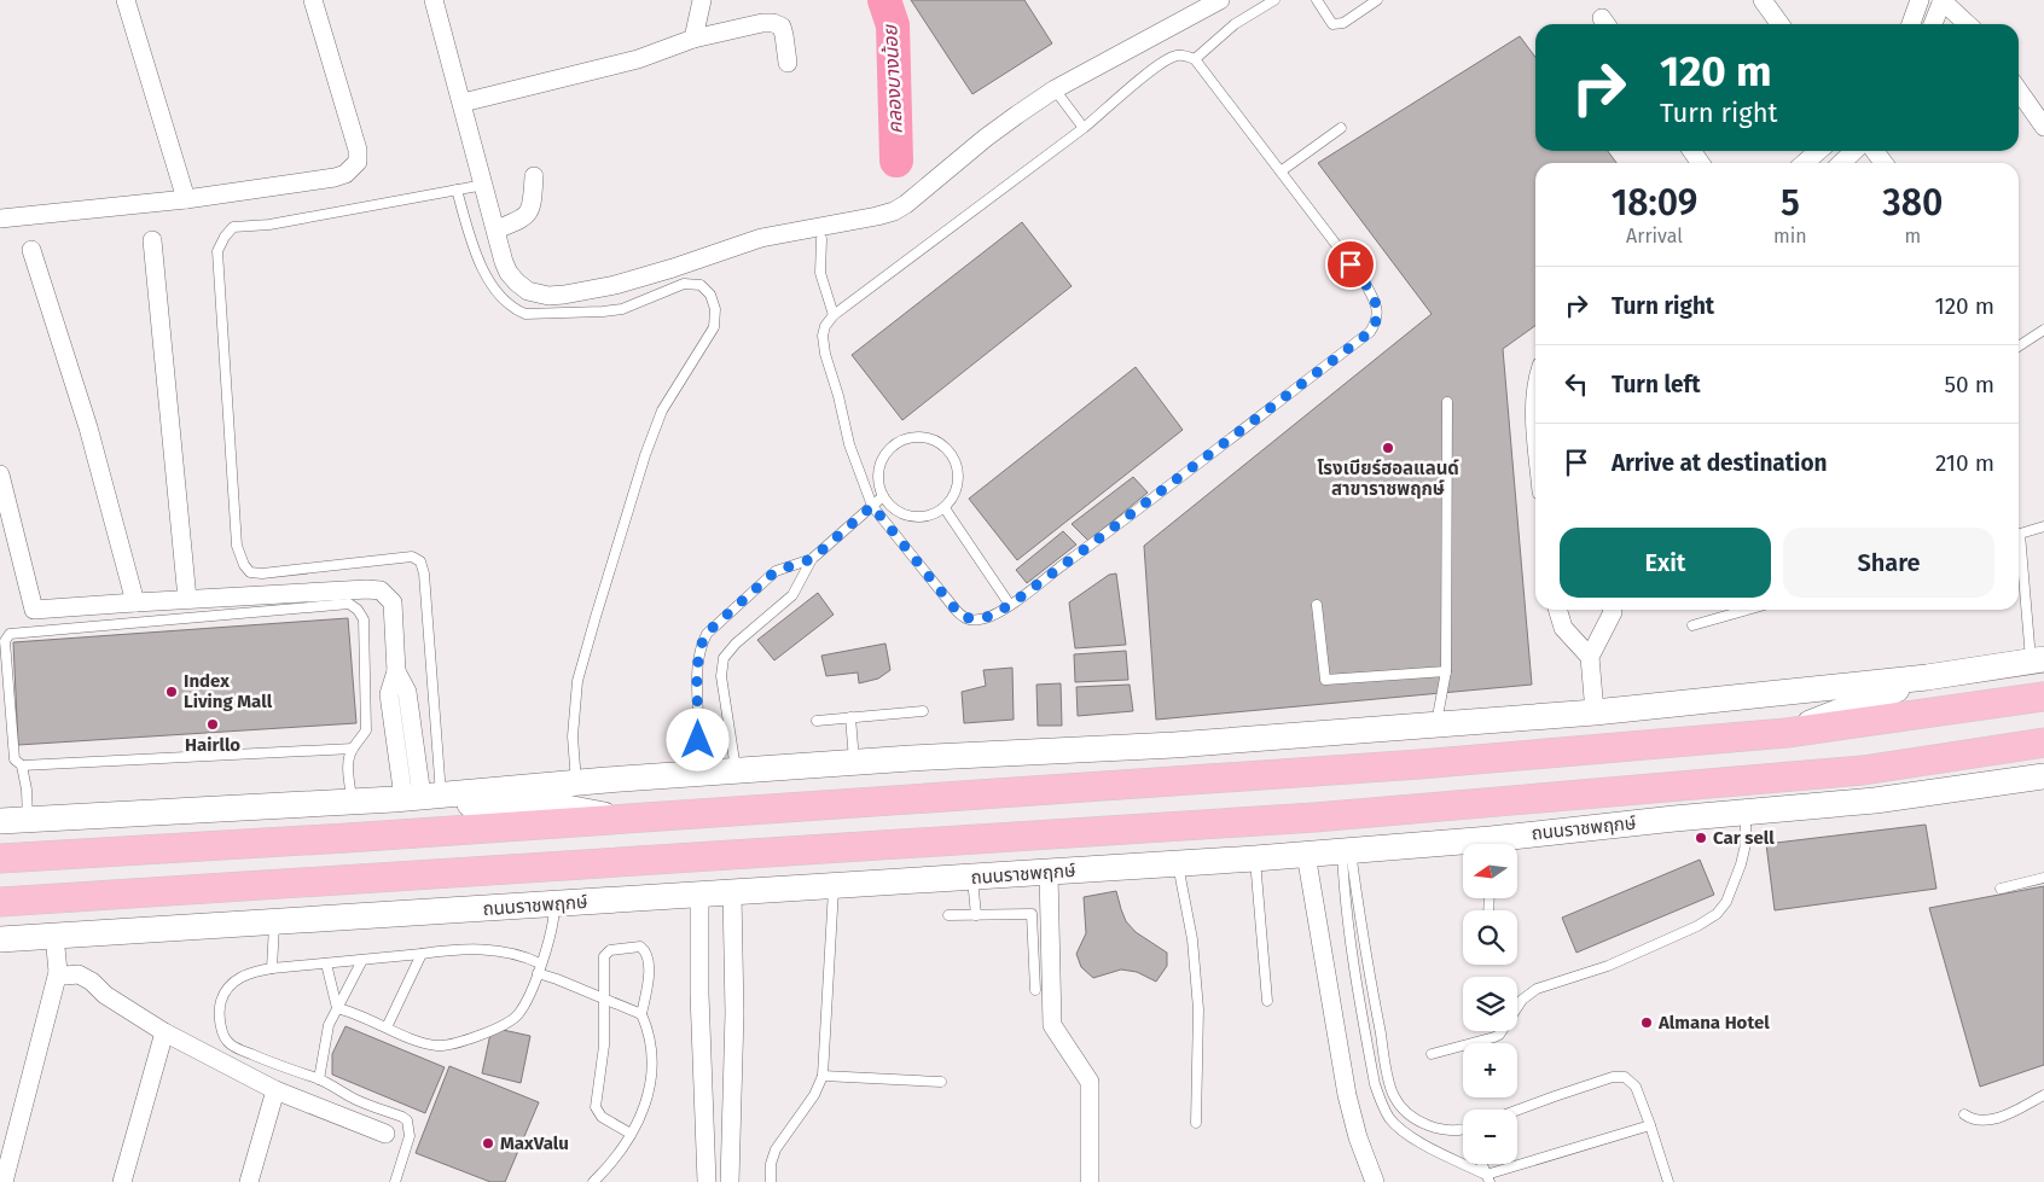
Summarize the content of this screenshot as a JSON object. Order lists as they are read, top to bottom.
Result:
{
  "streets": {
    "main road": ["ถนนราชพฤกษ์"]
  },
  "water": ["คลองบางน้อย"],
  "places": [
    "โรงเบียร์ฮอลแลนด์ สาขาราชพฤกษ์",
    "Index Living Mall",
    "Hairllo",
    "Car sell",
    "Almana Hotel",
    "MaxValu"
  ],
  "north": "left",
  "page": {
    "turn": ["120 m", "Turn right"],
    "eta": [
      "18:09",
      "Arrival",
      "5",
      "min",
      "380",
      "m"
    ],
    "list": [
      {
        "name": "Turn right",
        "value": "120 m"
      },
      {
        "name": "Turn left",
        "value": "50 m"
      },
      {
        "name": "Arrive at destination",
        "value": "210 m"
      }
    ],
    "buttons": ["Exit", "Share"],
    "map_buttons": ["+", "−"]
  }
}
